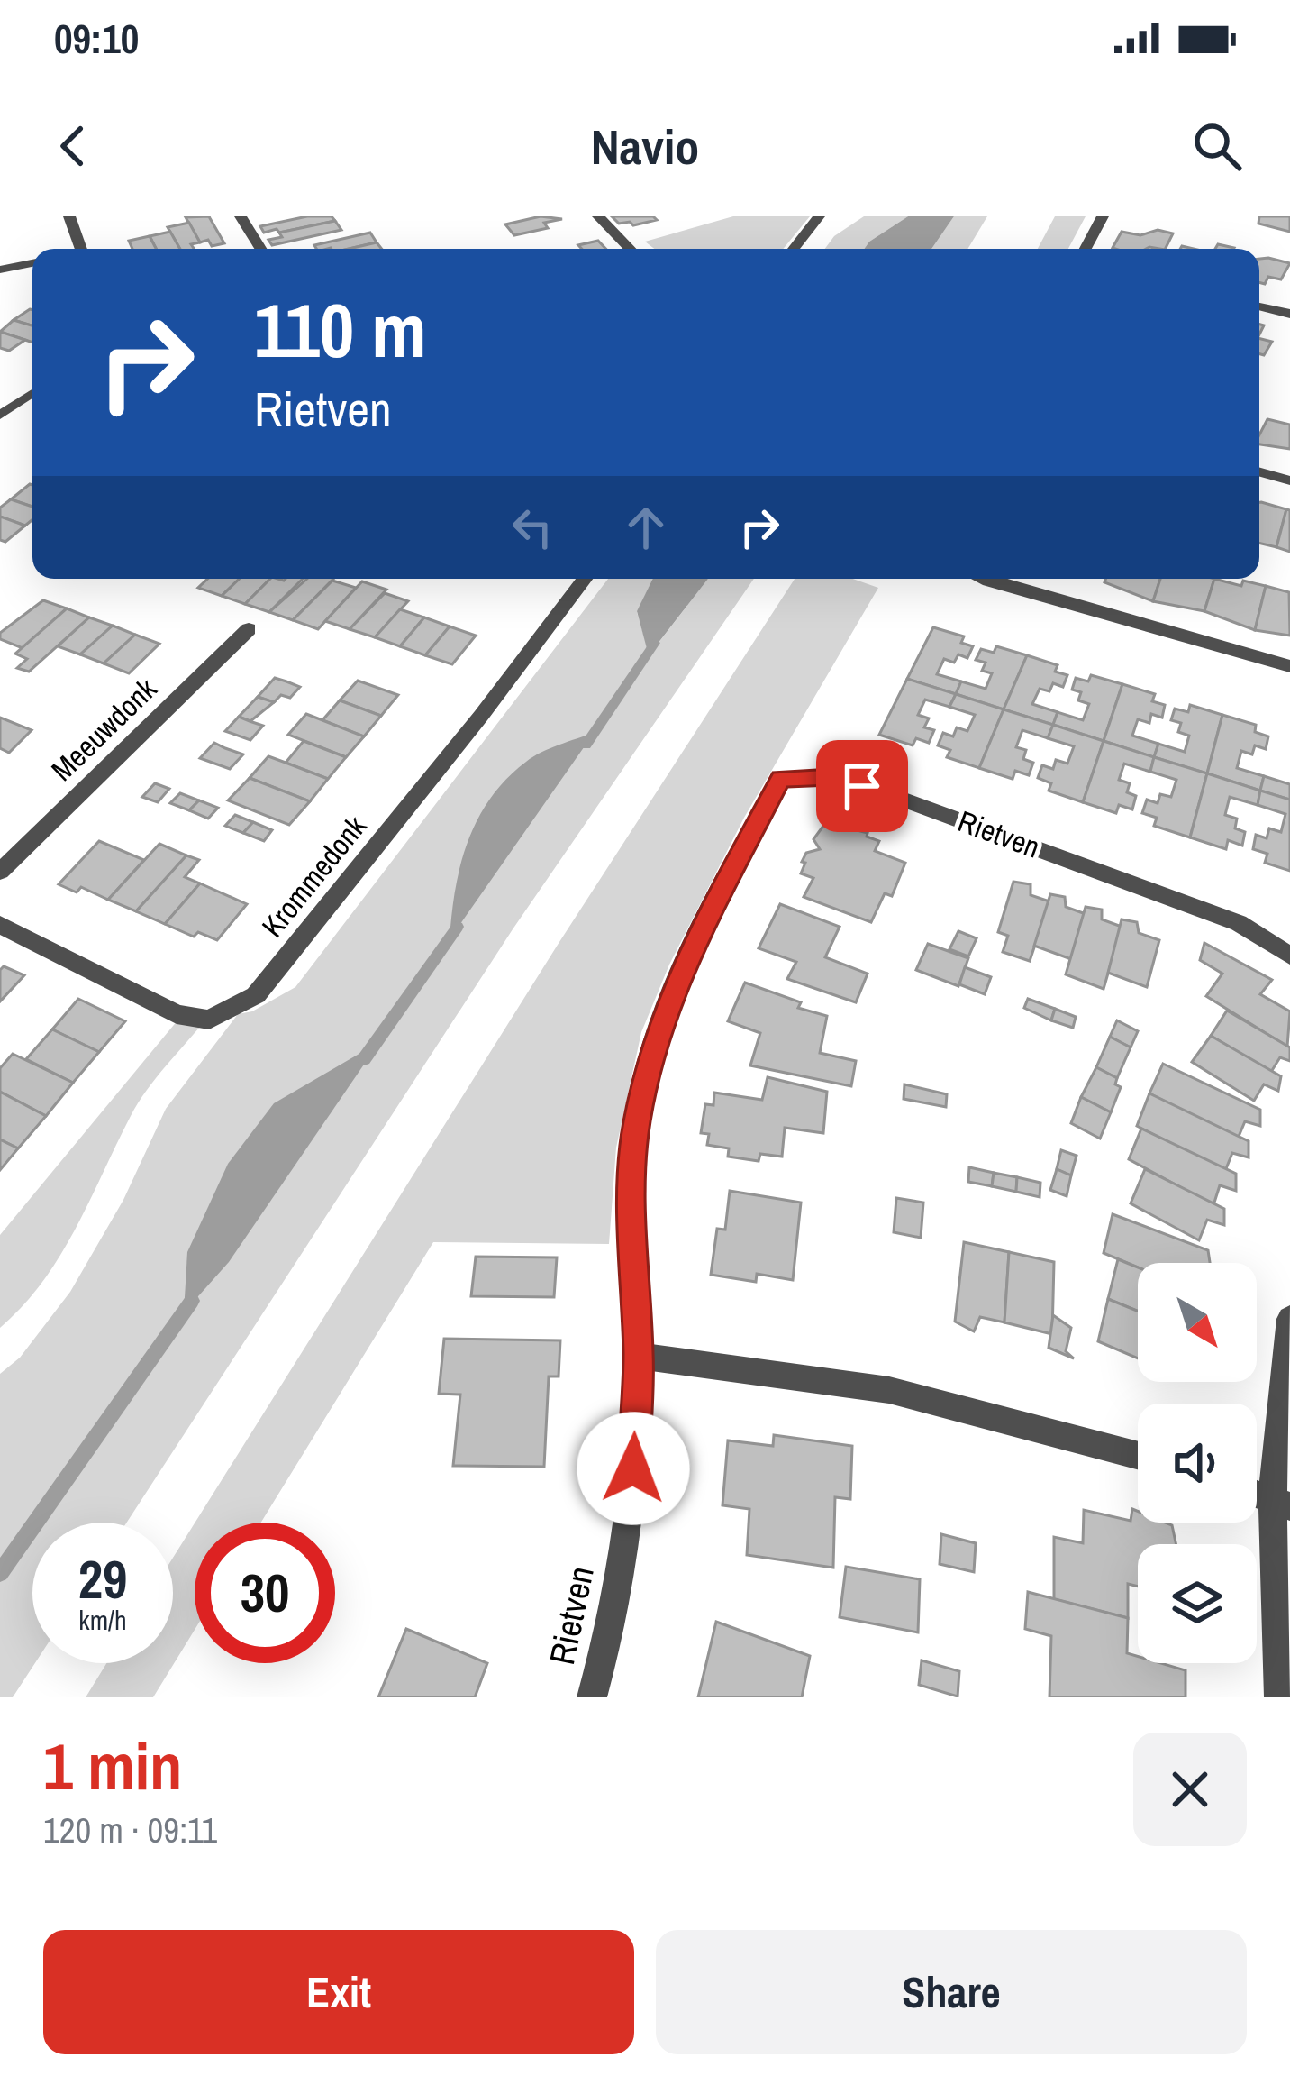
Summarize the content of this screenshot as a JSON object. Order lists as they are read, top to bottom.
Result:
{
  "streets": {
    "street": ["Meeuwdonk", "Rietven", "Krommedonk"]
  },
  "north": "bottom right",
  "page": {
    "status": "09:10",
    "header": "Navio",
    "turn": ["110 m", "Rietven"],
    "speed": "29 km/h",
    "limit": "30",
    "heading": ["1 min", "120 m · 09:11"],
    "buttons": ["Exit", "Share"]
  }
}
